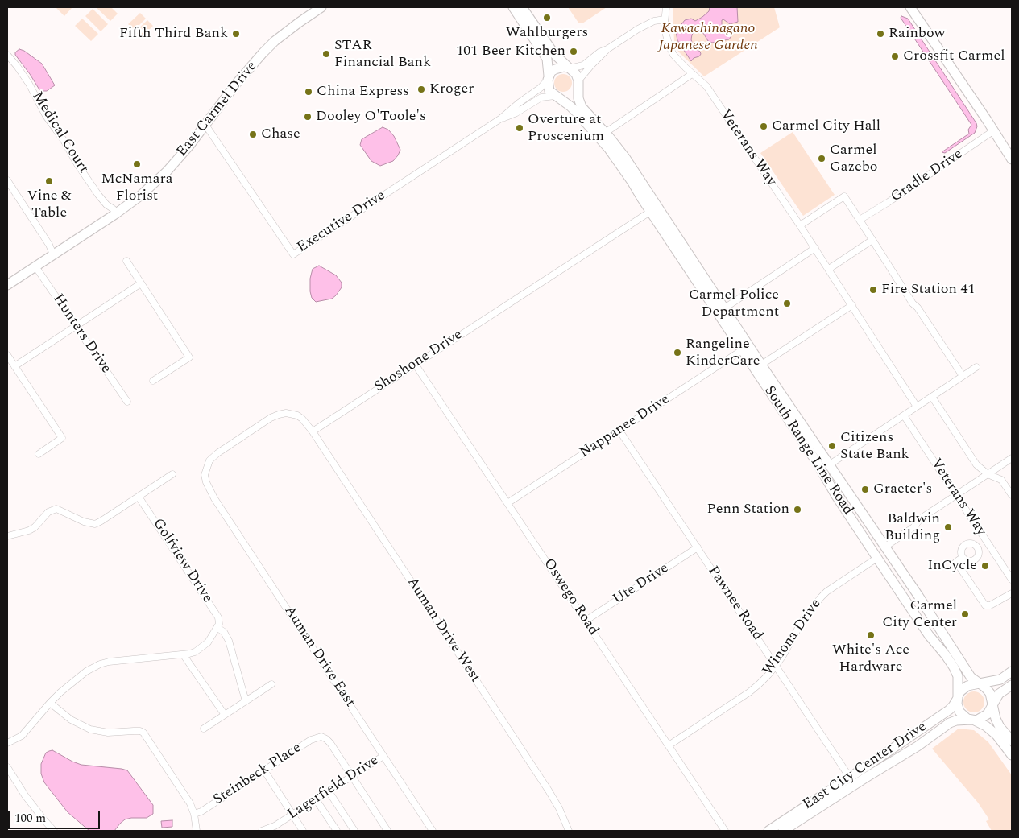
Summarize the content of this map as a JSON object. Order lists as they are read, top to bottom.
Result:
{
  "streets": {
    "main road": ["East Carmel Drive", "South Range Line Road", "East City Center Drive"],
    "street": [
      "Medical Court",
      "Veterans Way",
      "Gradle Drive",
      "Executive Drive",
      "Hunters Drive",
      "Shoshone Drive",
      "Nappanee Drive",
      "Golfview Drive",
      "Ute Drive",
      "Oswego Road",
      "Pawnee Road",
      "Auman Drive West",
      "Winona Drive",
      "Auman Drive East",
      "Steinbeck Place",
      "Lagerfield Drive"
    ]
  },
  "crossings": [
    ["East Carmel Drive", "Medical Court"],
    ["East Carmel Drive", "Executive Drive"],
    ["East Carmel Drive", "Hunters Drive"],
    ["Executive Drive", "South Range Line Road"],
    ["Shoshone Drive", "South Range Line Road"],
    ["Shoshone Drive", "Oswego Road"],
    ["Shoshone Drive", "Auman Drive West"],
    ["Shoshone Drive", "Auman Drive East"],
    ["Nappanee Drive", "South Range Line Road"],
    ["Nappanee Drive", "Oswego Road"],
    ["Nappanee Drive", "Pawnee Road"],
    ["South Range Line Road", "Winona Drive"],
    ["South Range Line Road", "East City Center Drive"],
    ["Ute Drive", "Oswego Road"],
    ["Ute Drive", "Pawnee Road"],
    ["Oswego Road", "Winona Drive"],
    ["Pawnee Road", "Winona Drive"],
    ["Pawnee Road", "East City Center Drive"],
    ["Auman Drive West", "Auman Drive East"],
    ["Auman Drive East", "Lagerfield Drive"],
    ["Steinbeck Place", "Lagerfield Drive"]
  ],
  "parks": ["Kawachinagano Japanese Garden"],
  "places": [
    "Wahlburgers",
    "Fifth Third Bank",
    "Rainbow",
    "101 Beer Kitchen",
    "STAR Financial Bank",
    "Crossfit Carmel",
    "Kroger",
    "China Express",
    "Dooley O'Toole's",
    "Carmel City Hall",
    "Overture at Proscenium",
    "Chase",
    "Carmel Gazebo",
    "McNamara Florist",
    "Vine & Table",
    "Fire Station 41",
    "Carmel Police Department",
    "Rangeline KinderCare",
    "Citizens State Bank",
    "Graeter's",
    "Penn Station",
    "Baldwin Building",
    "InCycle",
    "Carmel City Center",
    "White's Ace Hardware"
  ],
  "scale_bar": "100 m"
}
